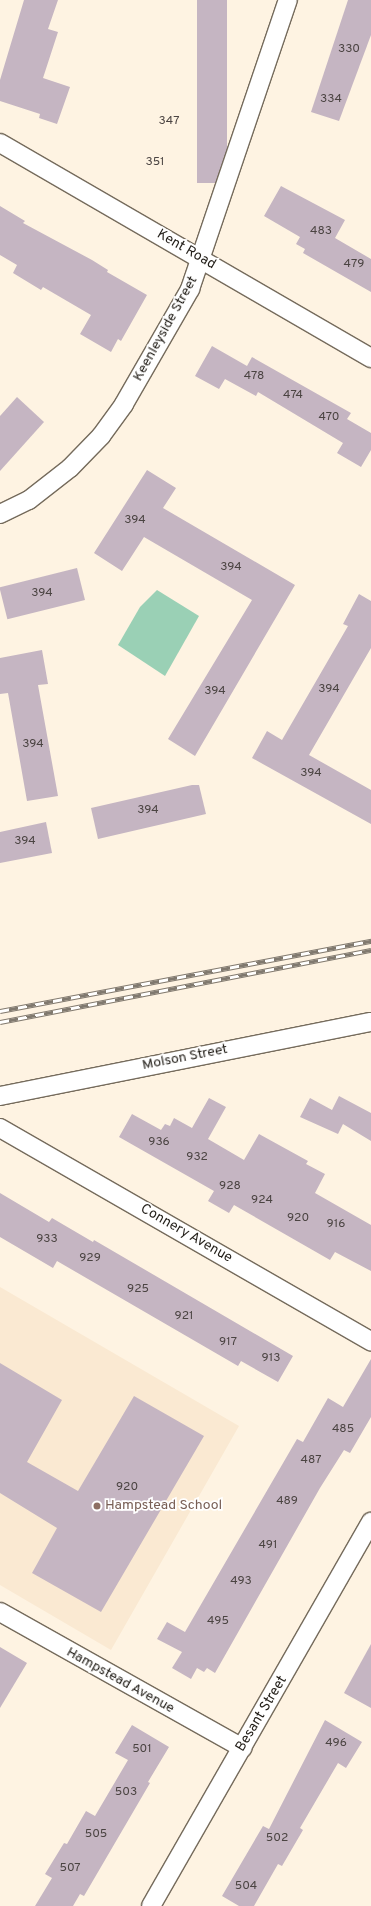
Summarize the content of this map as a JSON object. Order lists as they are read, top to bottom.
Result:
{
  "streets": {
    "street": [
      "Kent Road",
      "Keenleyside Street",
      "Molson Street",
      "Connery Avenue",
      "Hampstead Avenue",
      "Besant Street"
    ]
  },
  "crossings": [
    ["Kent Road", "Keenleyside Street"],
    ["Hampstead Avenue", "Besant Street"]
  ],
  "places": ["Hampstead School"],
  "house_numbers": [
    "330",
    "334",
    "347",
    "351",
    "483",
    "479",
    "478",
    "474",
    "470",
    "394",
    "394",
    "394",
    "394",
    "394",
    "394",
    "394",
    "394",
    "394",
    "936",
    "932",
    "928",
    "924",
    "920",
    "916",
    "933",
    "929",
    "925",
    "921",
    "917",
    "913",
    "485",
    "487",
    "920",
    "489",
    "491",
    "493",
    "495",
    "496",
    "501",
    "503",
    "505",
    "502",
    "507",
    "504"
  ]
}
